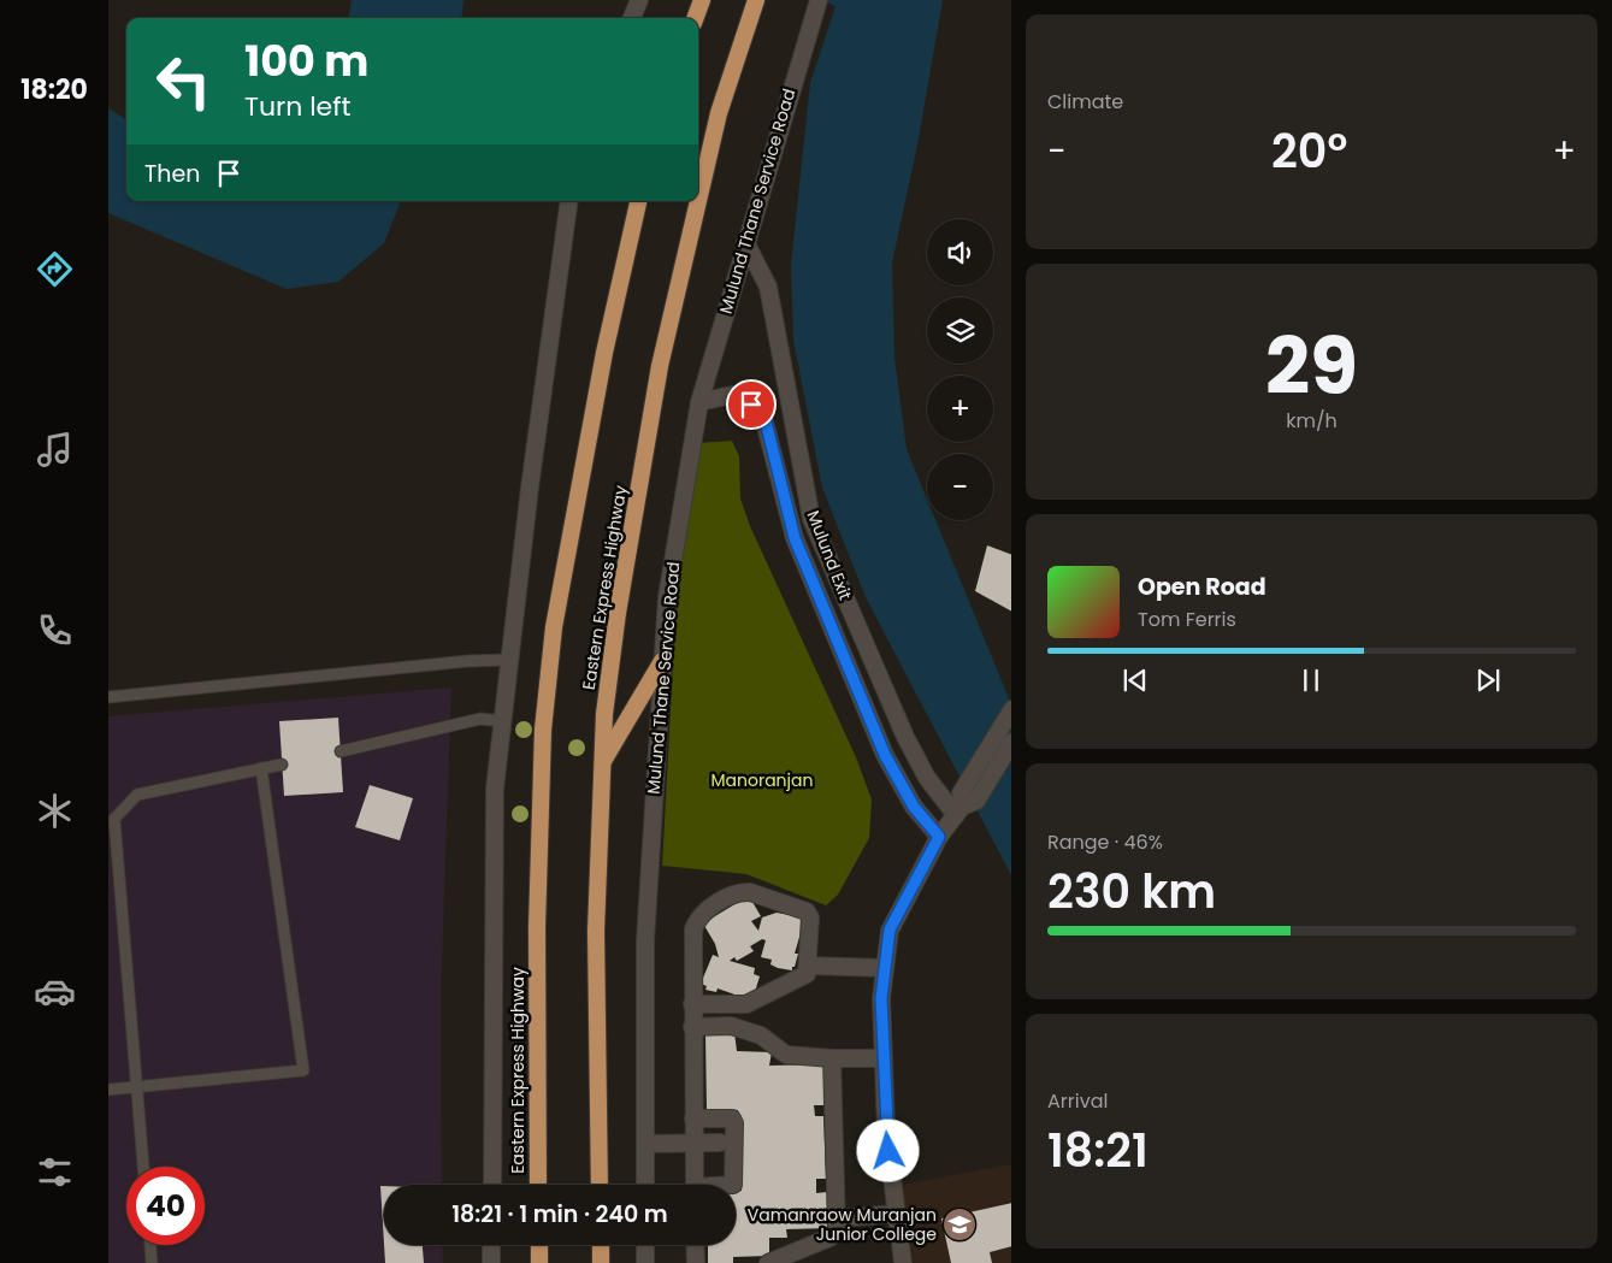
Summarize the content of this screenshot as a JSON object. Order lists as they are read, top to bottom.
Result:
{
  "streets": {
    "highway": ["Eastern Express Highway"],
    "street": ["Mulund Thane Service Road", "Mulund Exit"]
  },
  "crossings": [
    ["Mulund Thane Service Road", "Mulund Exit"]
  ],
  "parks": ["Manoranjan"],
  "places": {
    "school or university": ["Vamanraow Muranjan Junior College"]
  },
  "page": {
    "tabs": "18:20",
    "tile": [
      "Climate",
      ["29", "km/h"],
      ["Range · 46%", "230 km"],
      ["Arrival", "18:21"]
    ],
    "turn": ["100 m", "Turn left"],
    "heat": ["−", "20°", "+"],
    "then": "Then",
    "map_buttons": ["+", "−"],
    "song": ["Open Road", "Tom Ferris"],
    "limit": "40",
    "trip": "18:21 · 1 min · 240 m"
  }
}
